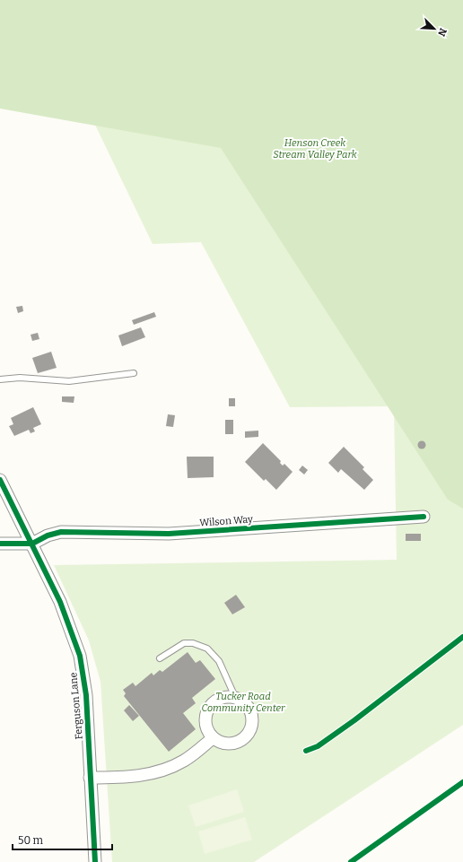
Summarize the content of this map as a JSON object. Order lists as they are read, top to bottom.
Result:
{
  "streets": {
    "street": ["Wilson Way", "Ferguson Lane"]
  },
  "crossings": [
    ["Wilson Way", "Ferguson Lane"]
  ],
  "parks": ["Henson Creek Stream Valley Park", "Tucker Road Community Center"],
  "scale_bar": "50 m",
  "north": "bottom right"
}
